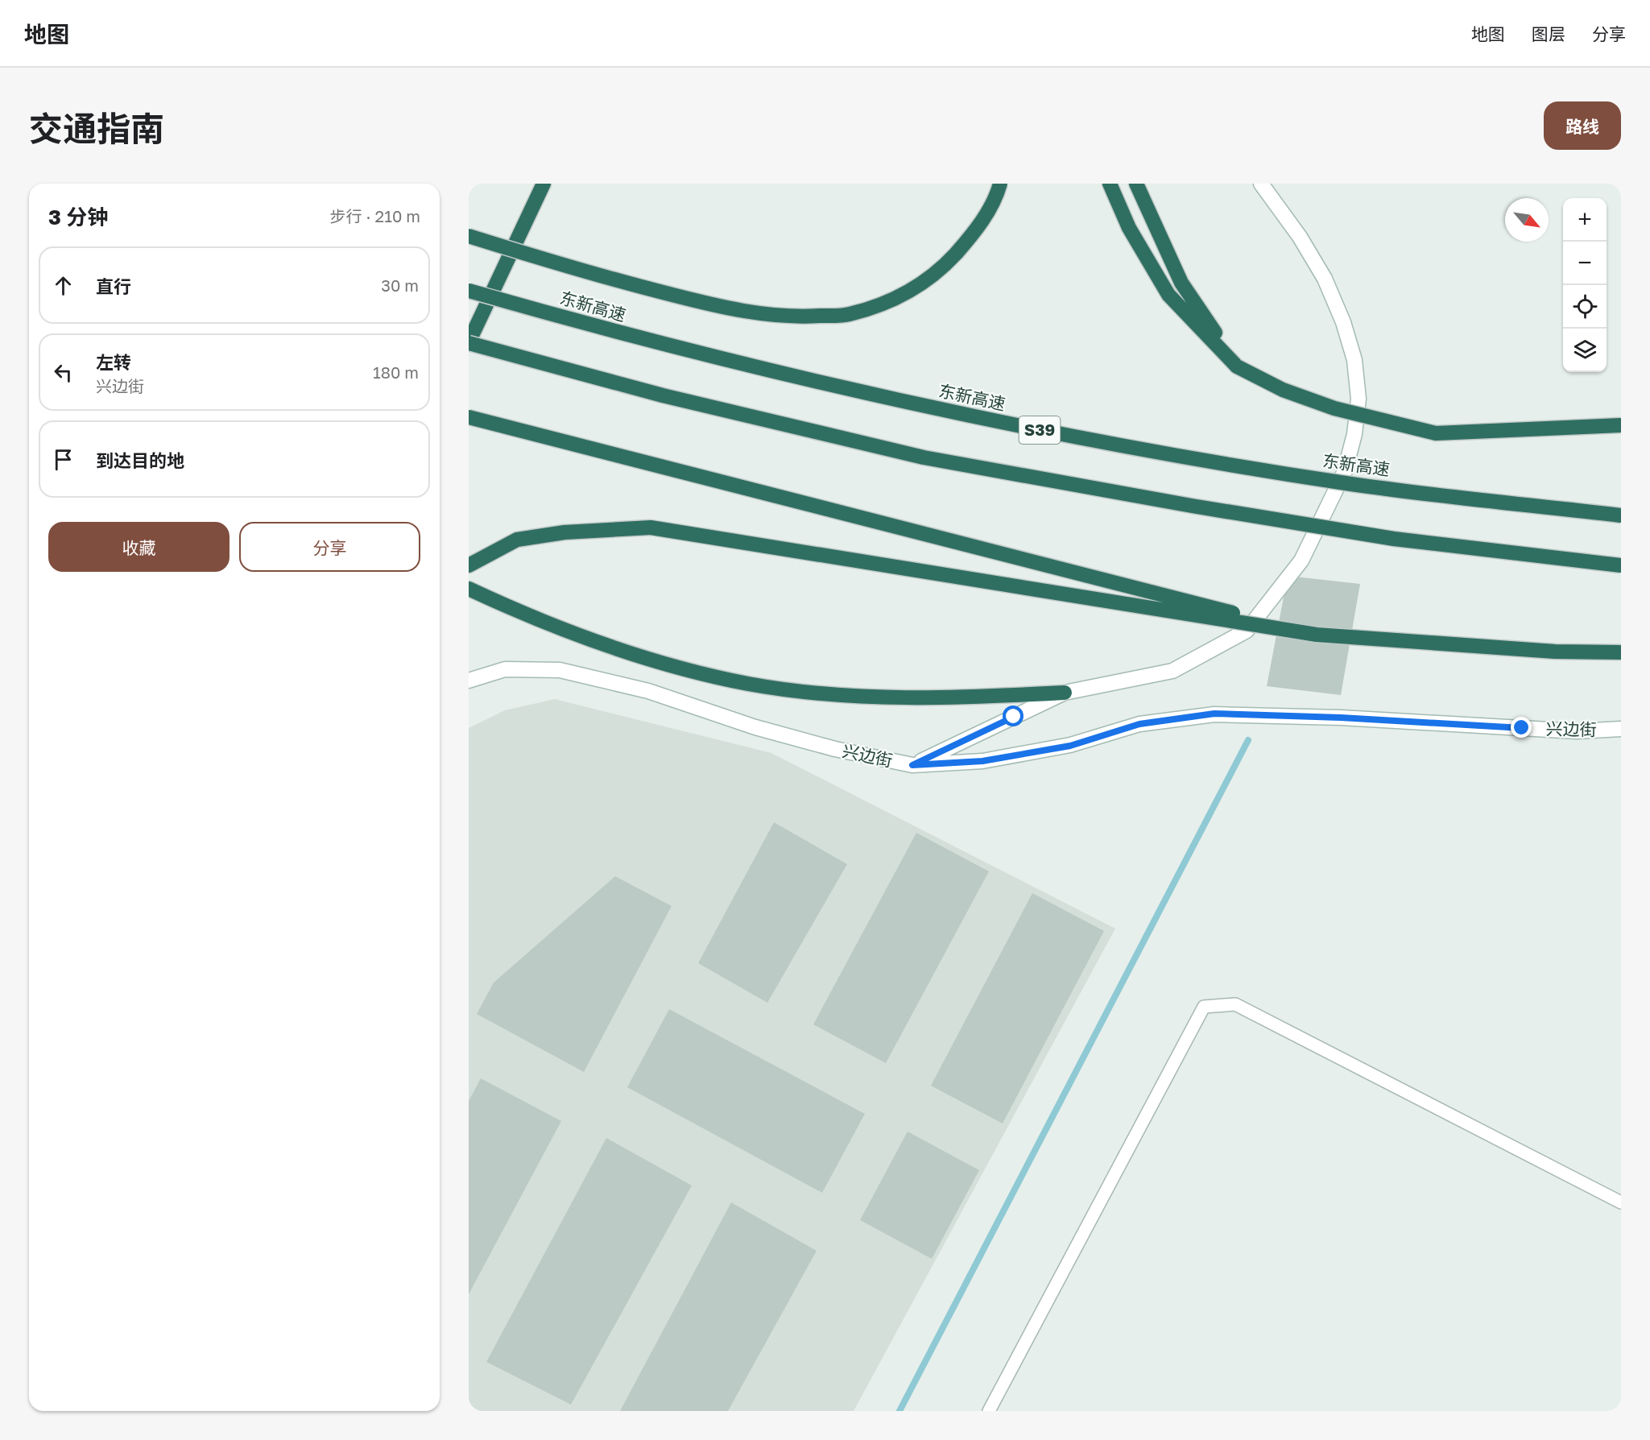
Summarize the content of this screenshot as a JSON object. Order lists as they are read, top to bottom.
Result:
{
  "streets": {
    "highway": ["东新高速", "S39"],
    "street": ["兴边街"]
  },
  "north": "bottom right",
  "page": {
    "header": "地图",
    "nav": ["地图", "图层", "分享"],
    "title": "交通指南",
    "buttons": [
      "路线",
      ["收藏", "分享"]
    ],
    "heading": ["3 分钟", "步行 · 210 m"],
    "map_buttons": ["+", "−"],
    "list": [
      ["直行", "30 m"],
      ["左转", "兴边街", "180 m"],
      "到达目的地"
    ]
  }
}
